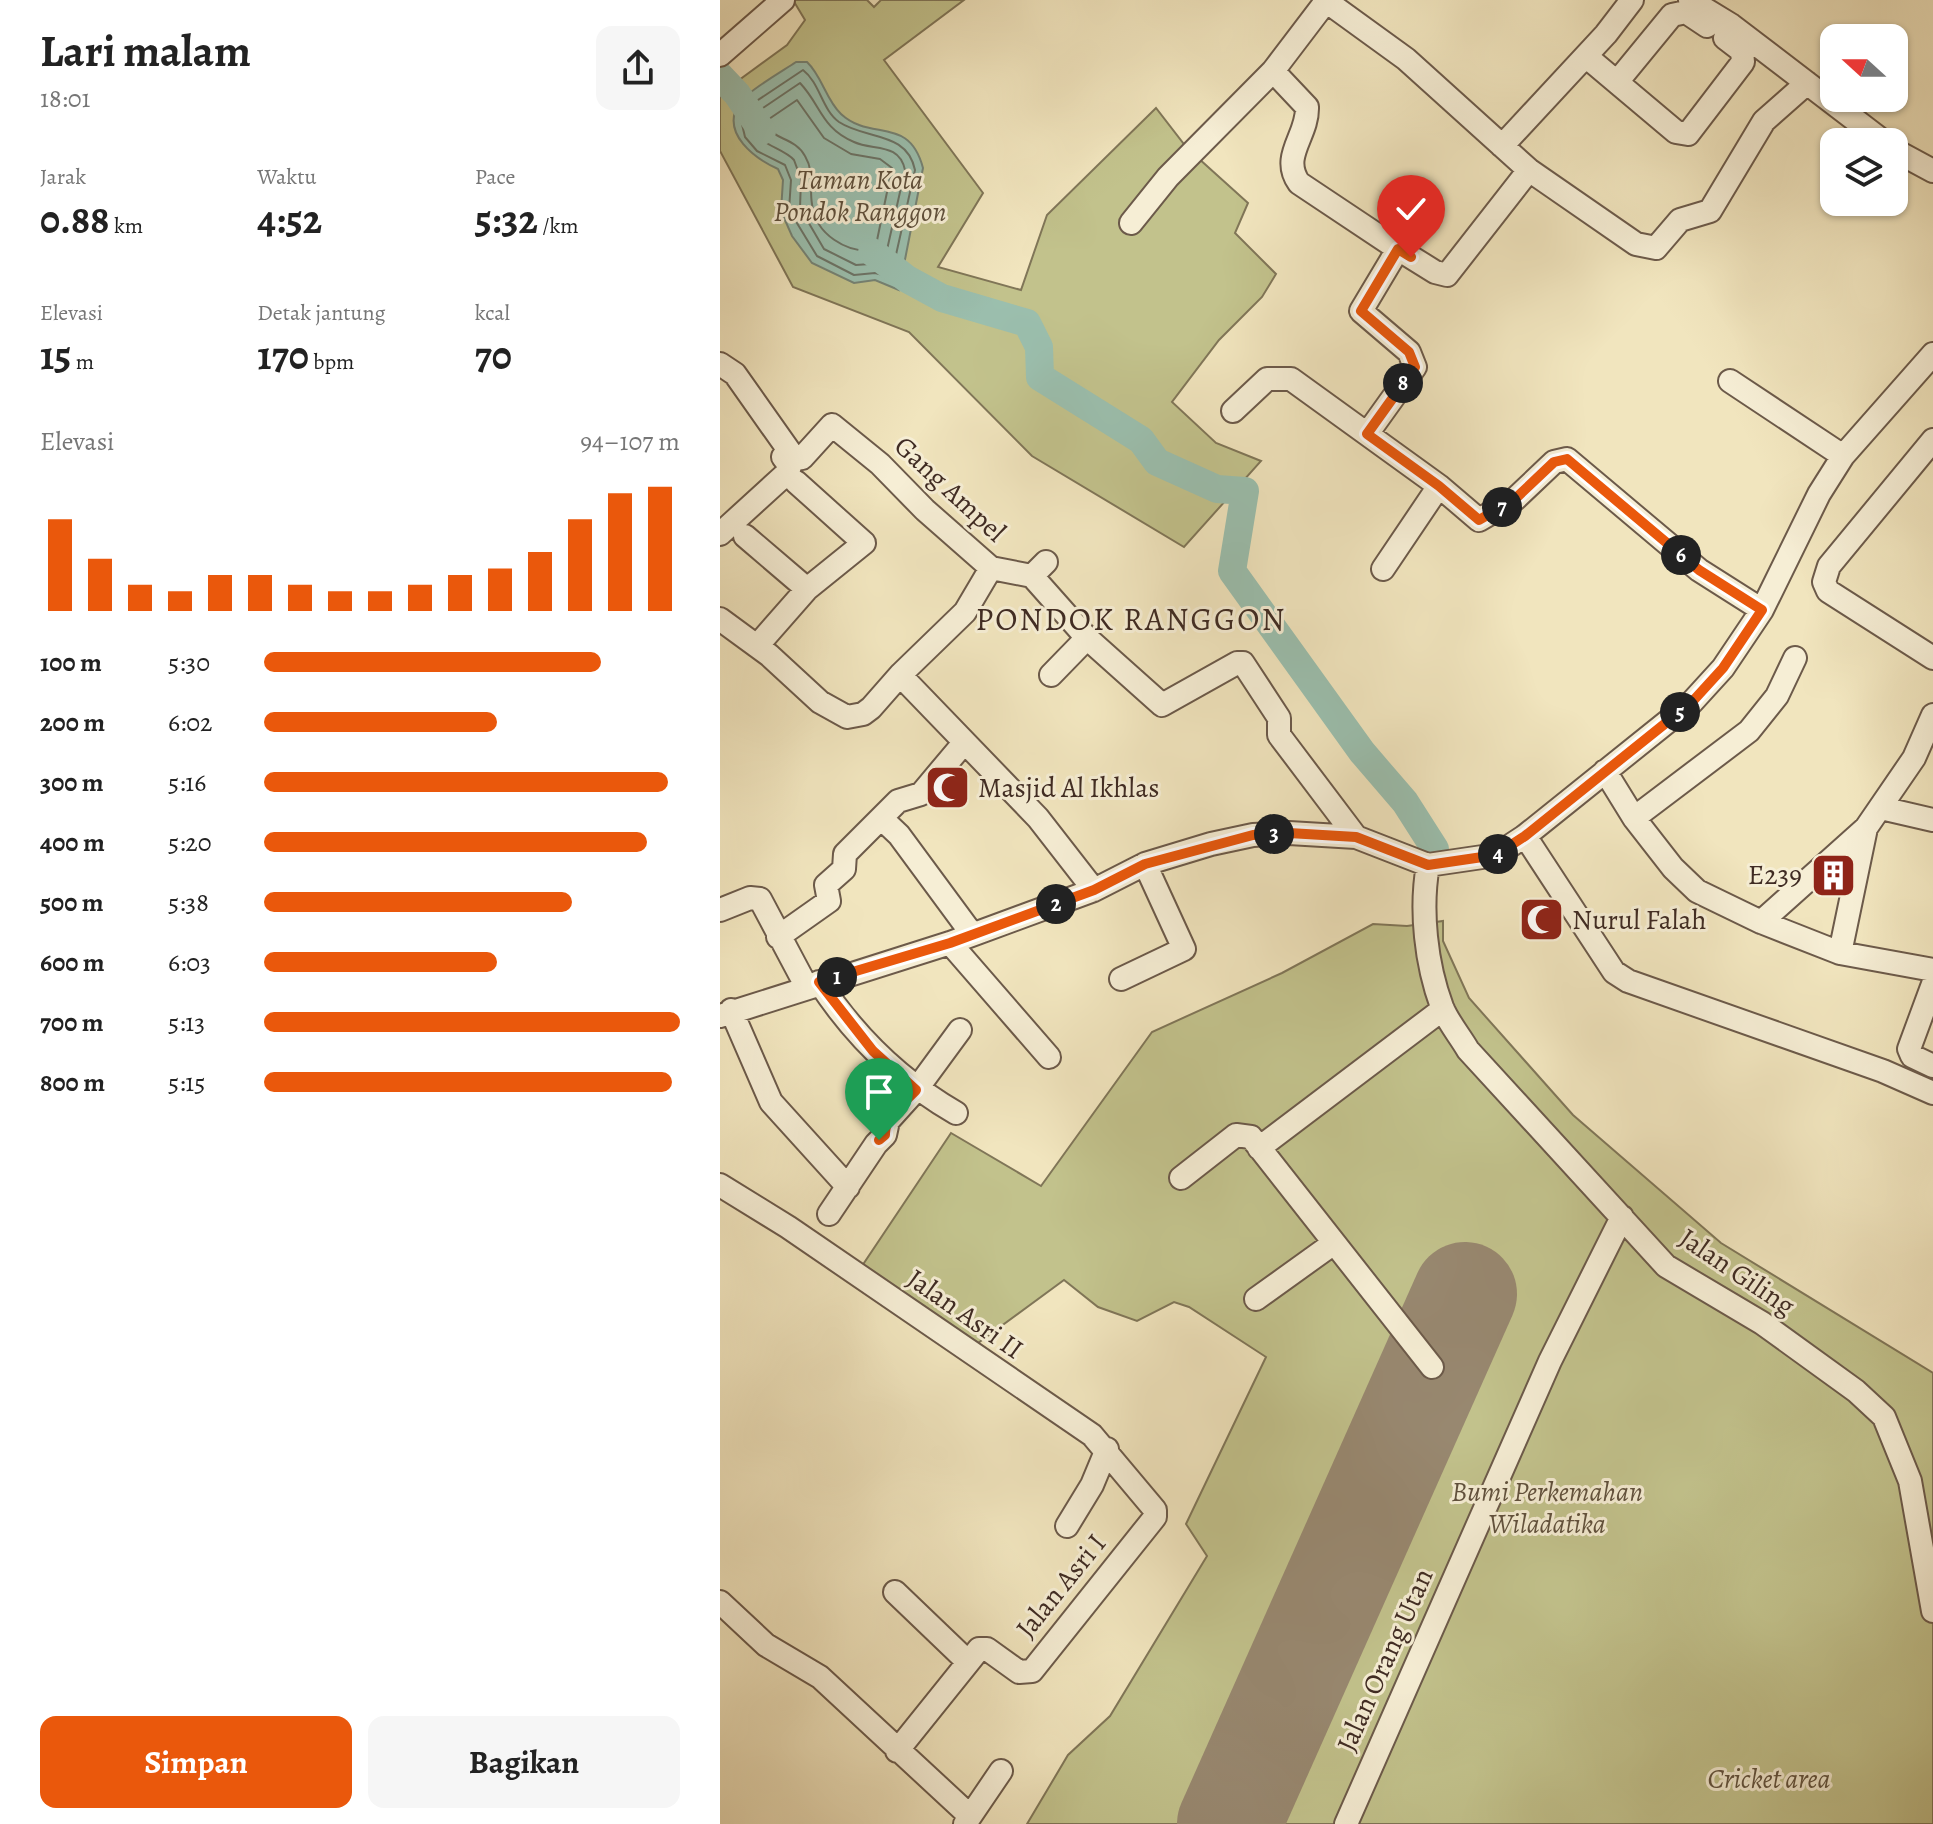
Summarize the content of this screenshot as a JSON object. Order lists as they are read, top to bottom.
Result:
{
  "streets": {
    "street": [
      "Gang Ampel",
      "Jalan Giling",
      "Jalan Asri II",
      "Jalan Asri I",
      "Jalan Orang Utan"
    ]
  },
  "crossings": [
    ["Jalan Giling", "Jalan Orang Utan"],
    ["Jalan Asri II", "Jalan Asri I"]
  ],
  "districts": ["PONDOK RANGGON"],
  "parks": ["Taman Kota Pondok Ranggon", "Bumi Perkemahan Wiladatika", "Cricket area"],
  "places": {
    "mosque": ["Masjid Al Ikhlas", "Nurul Falah"],
    "building": ["E239"]
  },
  "north": "left",
  "page": {
    "heading": ["Lari malam", "18:01"],
    "stats": [
      ["Jarak", "0.88 km"],
      ["Waktu", "4:52"],
      ["Pace", "5:32 /km"],
      ["Elevasi", "15 m"],
      ["Detak jantung", "170 bpm"],
      ["kcal", "70"]
    ],
    "pins": [
      "8",
      "7",
      "6",
      "5",
      "3",
      "4",
      "2",
      "1"
    ],
    "chart": ["Elevasi", "94–107 m"],
    "list": [
      {
        "name": "100 m",
        "note": "5:30"
      },
      {
        "name": "200 m",
        "note": "6:02"
      },
      {
        "name": "300 m",
        "note": "5:16"
      },
      {
        "name": "400 m",
        "note": "5:20"
      },
      {
        "name": "500 m",
        "note": "5:38"
      },
      {
        "name": "600 m",
        "note": "6:03"
      },
      {
        "name": "700 m",
        "note": "5:13"
      },
      {
        "name": "800 m",
        "note": "5:15"
      }
    ],
    "buttons": ["Simpan", "Bagikan"]
  }
}
